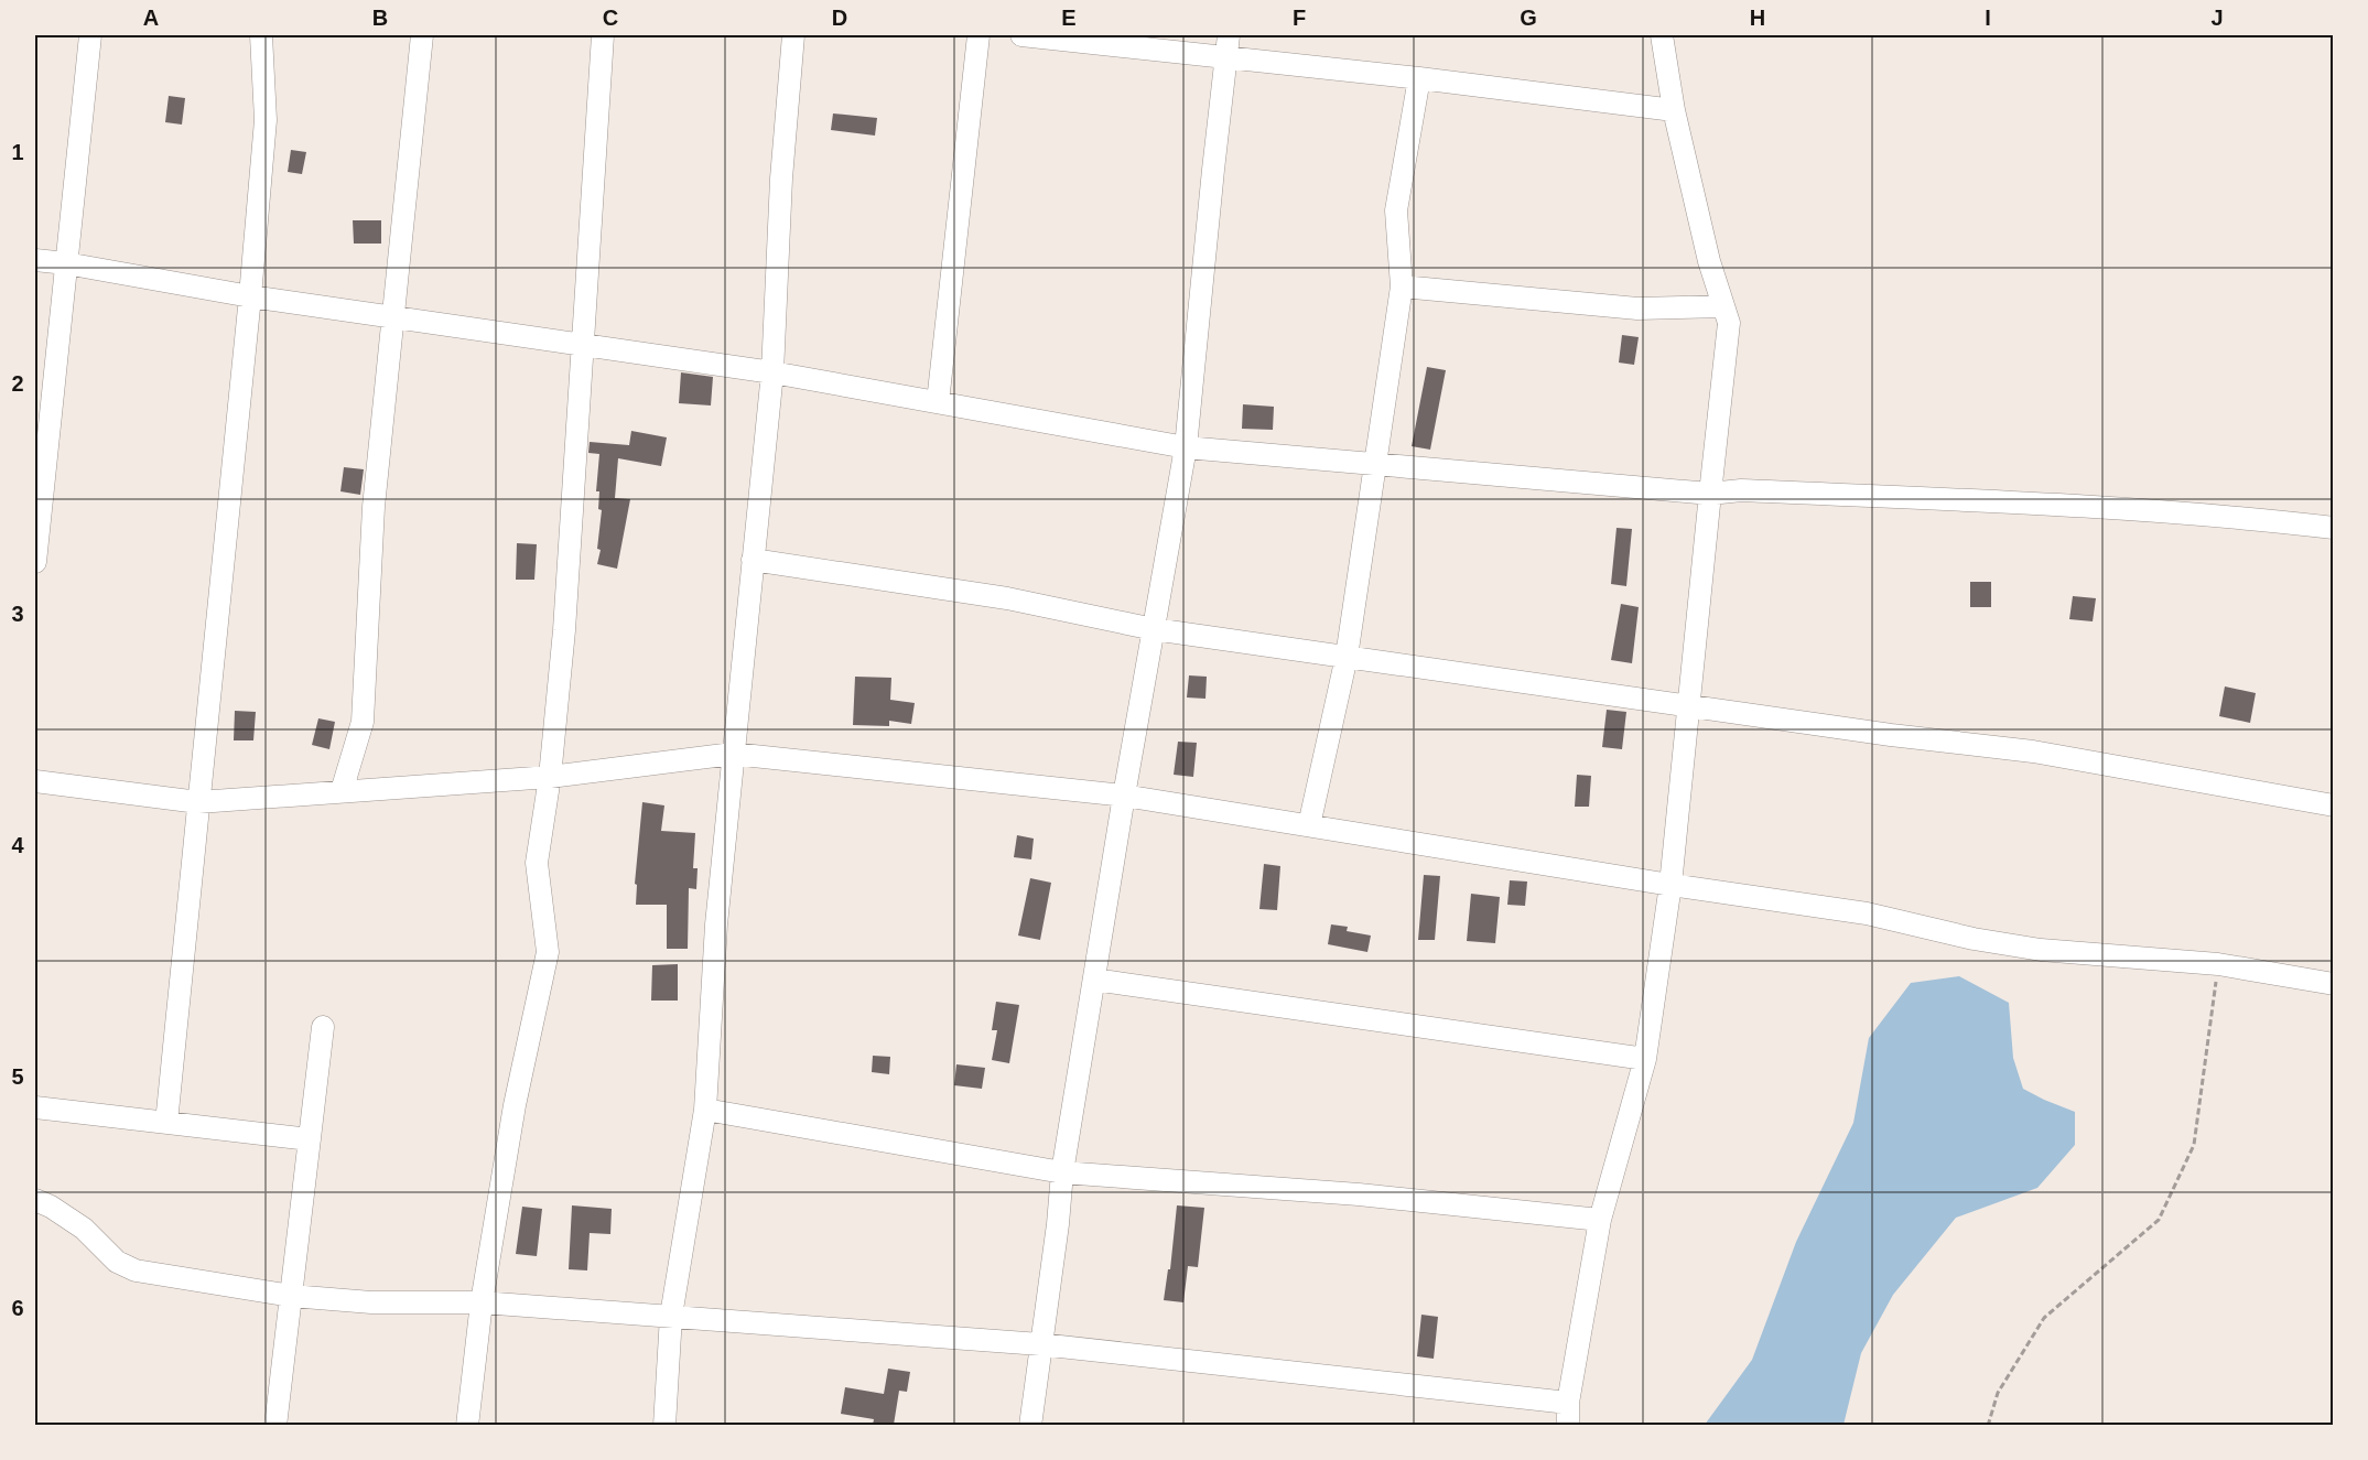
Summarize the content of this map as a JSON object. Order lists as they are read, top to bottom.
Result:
{
  "grid": {
    "columns": [
      "A",
      "B",
      "C",
      "D",
      "E",
      "F",
      "G",
      "H",
      "I",
      "J"
    ],
    "rows": [
      "1",
      "2",
      "3",
      "4",
      "5",
      "6"
    ]
  }
}
